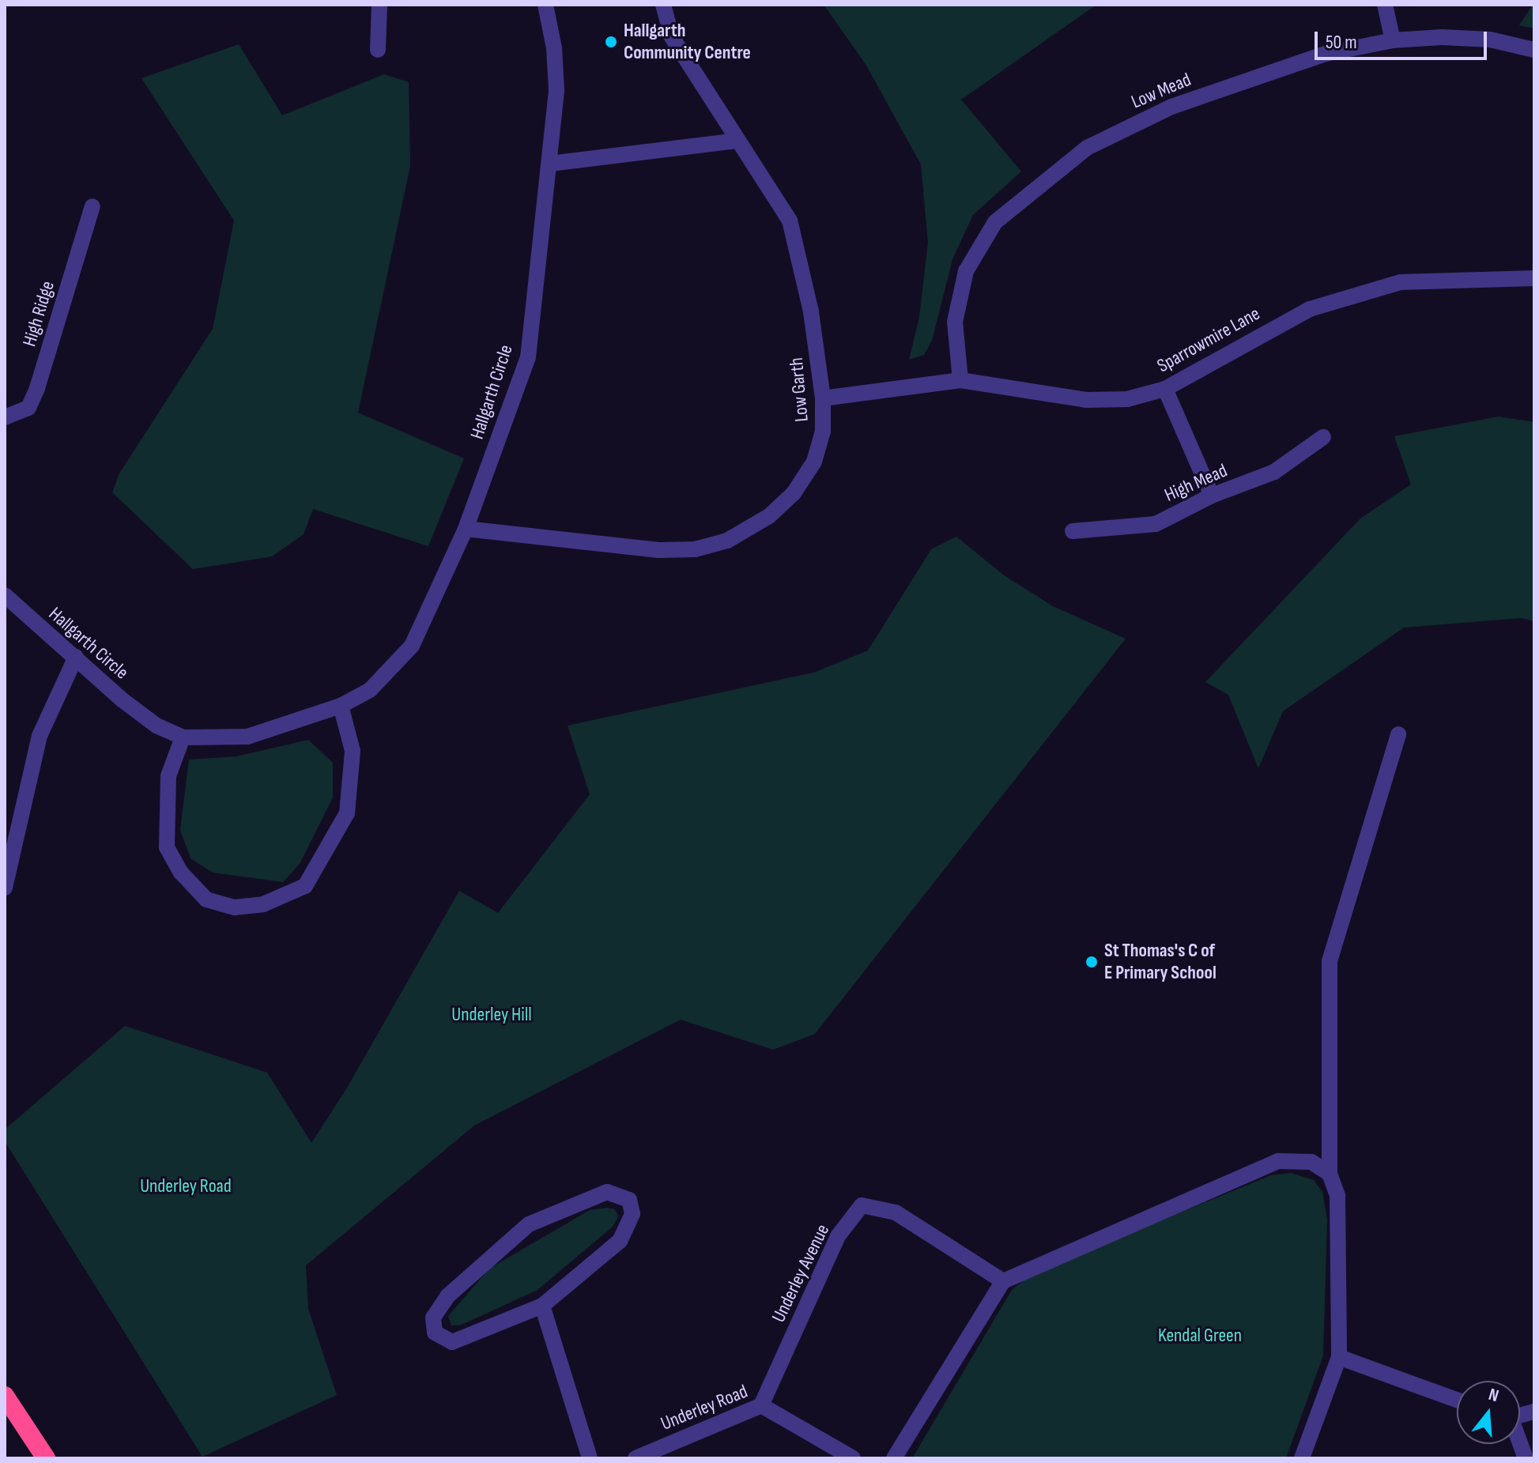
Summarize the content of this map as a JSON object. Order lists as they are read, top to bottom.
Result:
{
  "streets": {
    "street": [
      "Low Mead",
      "High Ridge",
      "Sparrowmire Lane",
      "Low Garth",
      "Hallgarth Circle",
      "High Mead",
      "Underley Avenue",
      "Underley Road"
    ]
  },
  "crossings": [
    ["Low Mead", "Sparrowmire Lane"],
    ["Sparrowmire Lane", "Low Garth"],
    ["Low Garth", "Hallgarth Circle"],
    ["Underley Avenue", "Underley Road"]
  ],
  "parks": ["Underley Hill", "Underley Road", "Kendal Green"],
  "places": ["Hallgarth Community Centre", "St Thomas's C of E Primary School"],
  "scale_bar": "50 m",
  "north": "top"
}
